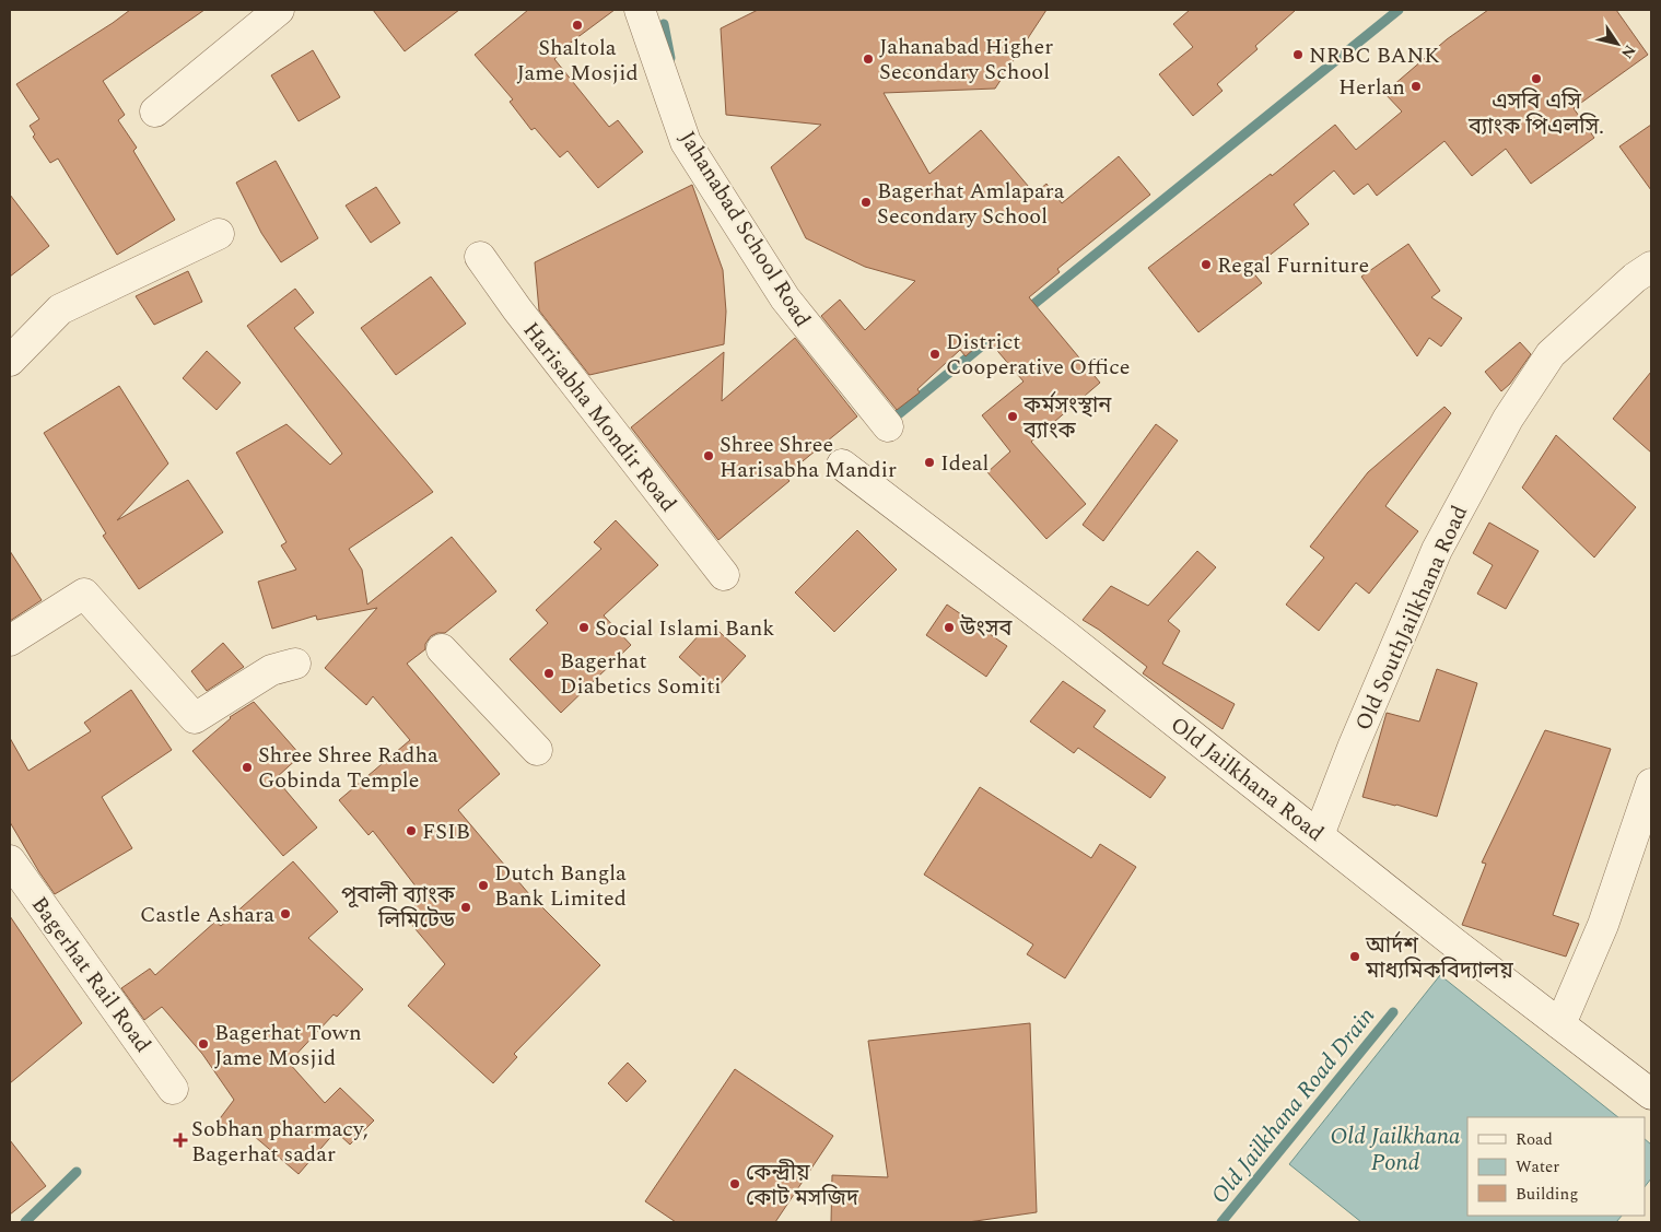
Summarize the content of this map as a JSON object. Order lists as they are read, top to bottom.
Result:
{
  "streets": {
    "street": [
      "Jahanabad School Road",
      "Harisabha Mondir Road",
      "Old SouthJailkhana Road",
      "Old Jailkhana Road",
      "Bagerhat Rail Road"
    ]
  },
  "crossings": [
    ["Old SouthJailkhana Road", "Old Jailkhana Road"]
  ],
  "water": ["Old Jailkhana Road Drain", "Old Jailkhana Pond"],
  "places": {
    "other": [
      "Shaltola Jame Mosjid",
      "NRBC BANK",
      "Jahanabad Higher Secondary School",
      "এসবি এসি ব্যাংক পিএলসি.",
      "Herlan",
      "Bagerhat Amlapara Secondary School",
      "Regal Furniture",
      "District Cooperative Office",
      "কর্মসংস্থান ব্যাংক",
      "Shree Shree Harisabha Mandir",
      "Ideal",
      "Social Islami Bank",
      "উংসব",
      "Bagerhat Diabetics Somiti",
      "Shree Shree Radha Gobinda Temple",
      "FSIB",
      "Dutch Bangla Bank Limited",
      "পূবালী ব্যাংক লিমিটেড",
      "Castle Ashara",
      "আর্দশ মাধ্যমিকবিদ্যালয়",
      "Bagerhat Town Jame Mosjid",
      "কেন্দ্রীয় কোট মসজিদ"
    ],
    "health": ["Sobhan pharmacy, Bagerhat sadar"]
  },
  "legend": ["Road", "Water", "Building"],
  "north": "bottom right"
}
